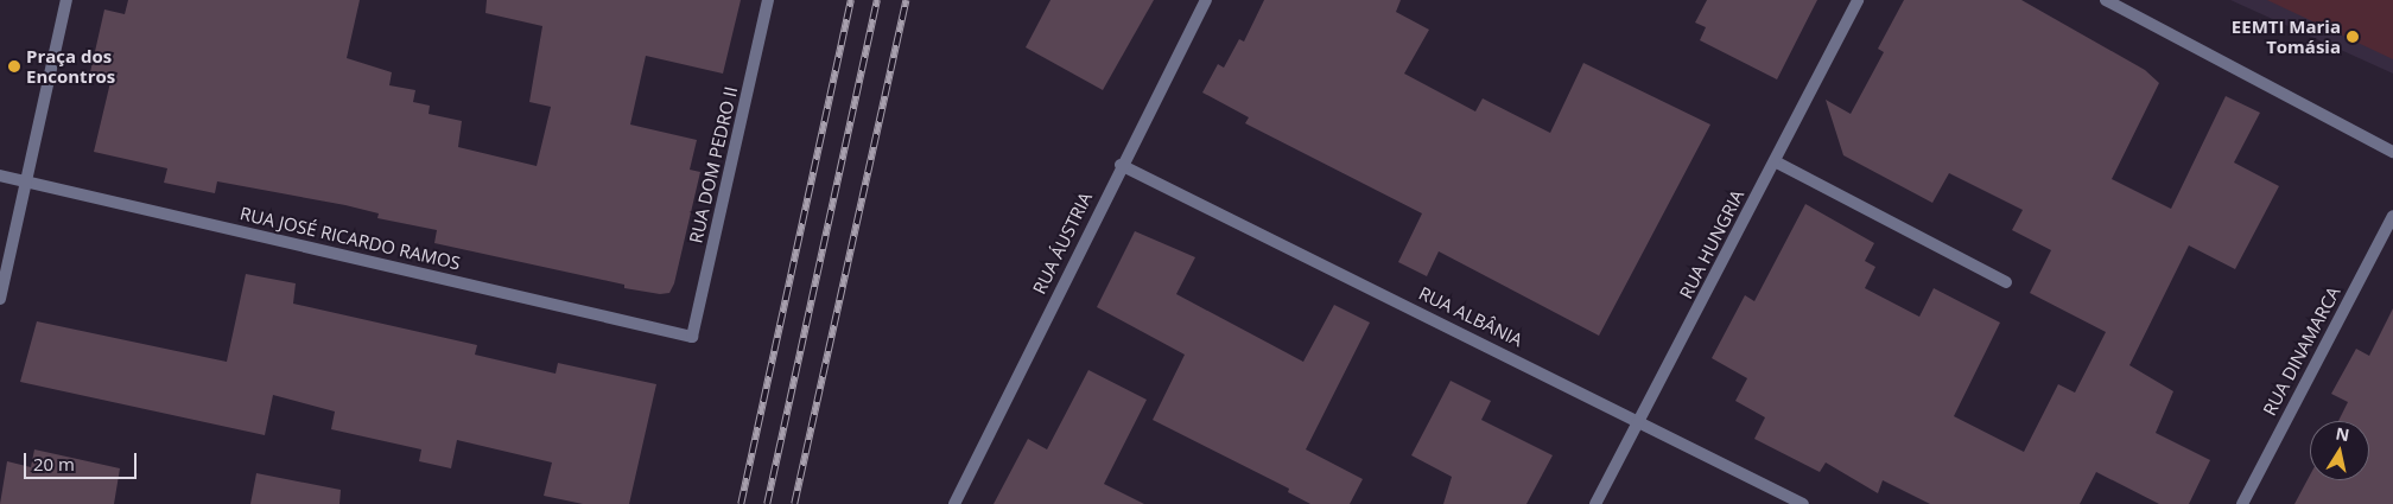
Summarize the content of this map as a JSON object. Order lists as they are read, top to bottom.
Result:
{
  "streets": {
    "street": [
      "RUA DOM PEDRO II",
      "RUA JOSÉ RICARDO RAMOS",
      "RUA ÁUSTRIA",
      "RUA HUNGRIA",
      "RUA ALBÂNIA",
      "RUA DINAMARCA"
    ]
  },
  "crossings": [
    ["RUA DOM PEDRO II", "RUA JOSÉ RICARDO RAMOS"],
    ["RUA ÁUSTRIA", "RUA ALBÂNIA"],
    ["RUA HUNGRIA", "RUA ALBÂNIA"]
  ],
  "places": ["EEMTI Maria Tomásia", "Praça dos Encontros"],
  "scale_bar": "20 m",
  "north": "top"
}
